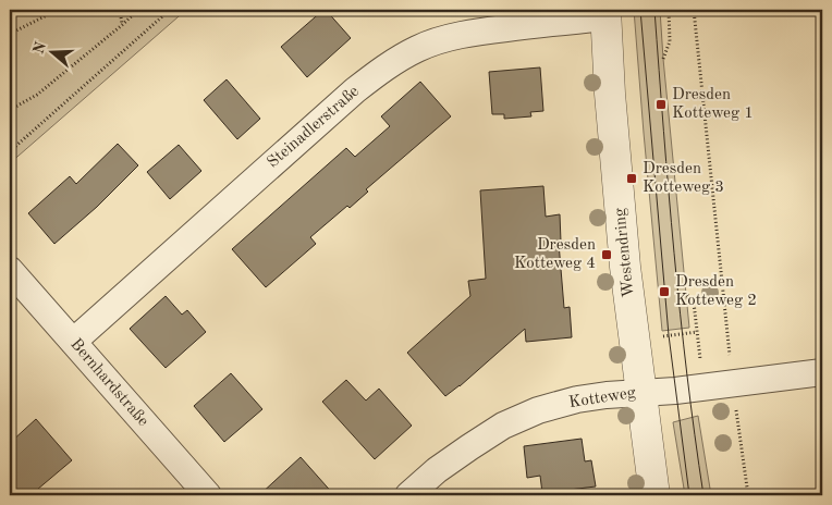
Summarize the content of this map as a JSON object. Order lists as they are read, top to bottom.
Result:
{
  "streets": {
    "street": [
      "Steinadlerstraße",
      "Westendring",
      "Bernhardstraße",
      "Kotteweg"
    ]
  },
  "crossings": [
    ["Steinadlerstraße", "Westendring"],
    ["Steinadlerstraße", "Bernhardstraße"],
    ["Westendring", "Kotteweg"]
  ],
  "places": {
    "transit": [
      "Dresden Kotteweg 1",
      "Dresden Kotteweg 3",
      "Dresden Kotteweg 4",
      "Dresden Kotteweg 2"
    ]
  },
  "north": "left"
}
